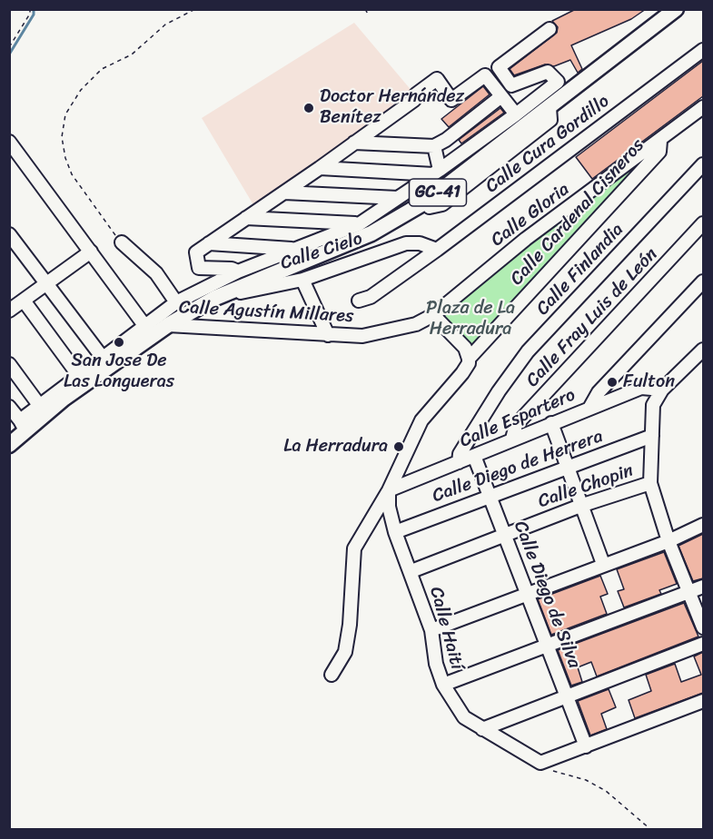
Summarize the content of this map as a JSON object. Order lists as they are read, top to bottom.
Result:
{
  "streets": {
    "main road": ["GC-41"],
    "street": [
      "Calle Cura Gordillo",
      "Calle Cardenal Cisneros",
      "Calle Gloria",
      "Calle Cielo",
      "Calle Finlandia",
      "Calle Agustín Millares",
      "Calle Fray Luis de León",
      "Calle Espartero",
      "Calle Diego de Herrera",
      "Calle Chopin",
      "Calle Diego de Silva",
      "Calle Haití"
    ]
  },
  "crossings": [
    ["Calle Cura Gordillo", "Calle Cielo"],
    ["GC-41", "Calle Cielo"],
    ["GC-41", "Calle Agustín Millares"],
    ["Calle Cardenal Cisneros", "Calle Gloria"],
    ["Calle Cardenal Cisneros", "Calle Espartero"],
    ["Calle Cardenal Cisneros", "Calle Haití"],
    ["Calle Gloria", "Calle Agustín Millares"],
    ["Calle Finlandia", "Calle Espartero"],
    ["Calle Fray Luis de León", "Calle Espartero"],
    ["Calle Espartero", "Calle Diego de Silva"],
    ["Calle Espartero", "Calle Haití"],
    ["Calle Diego de Herrera", "Calle Diego de Silva"],
    ["Calle Diego de Herrera", "Calle Haití"],
    ["Calle Chopin", "Calle Diego de Silva"],
    ["Calle Chopin", "Calle Haití"]
  ],
  "parks": ["Plaza de La Herradura"],
  "places": [
    "Doctor Hernández Benítez",
    "San Jose De Las Longueras",
    "Fulton",
    "La Herradura"
  ]
}
